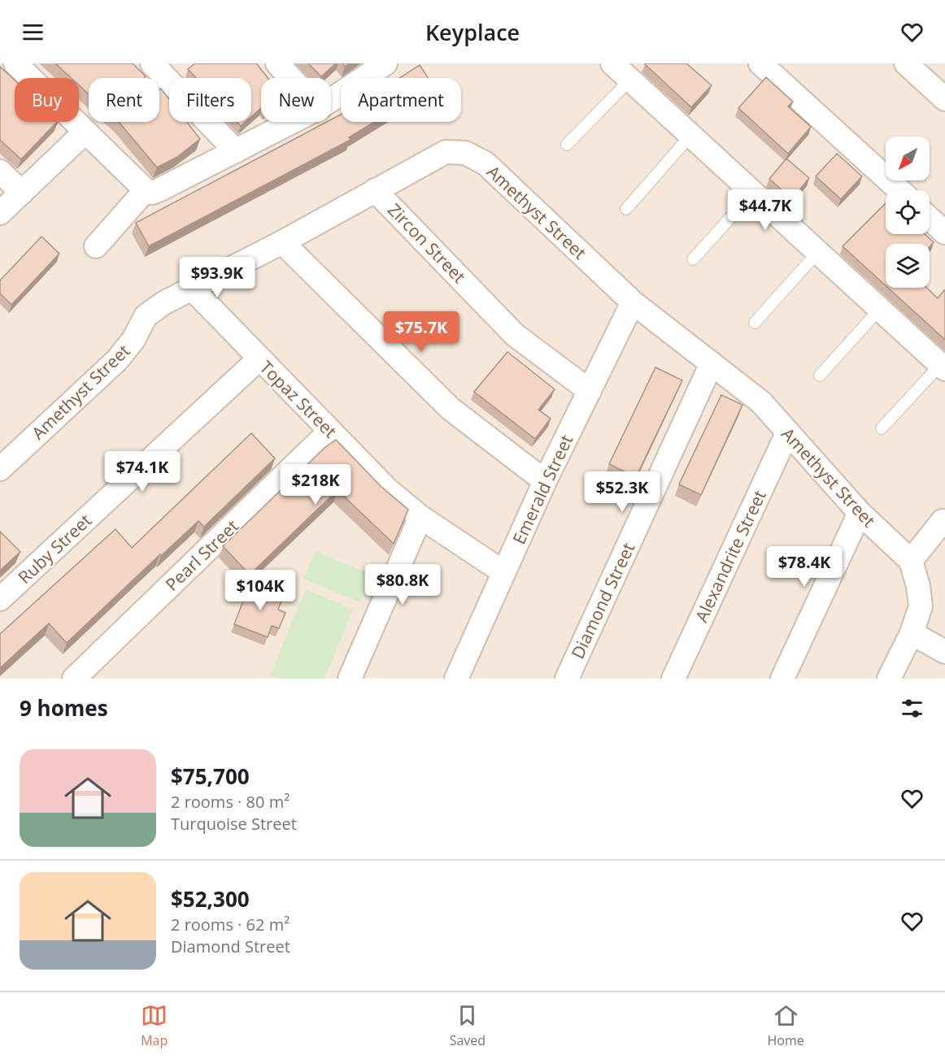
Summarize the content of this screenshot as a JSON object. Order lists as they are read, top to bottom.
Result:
{
  "streets": {
    "street": [
      "Amethyst Street",
      "Zircon Street",
      "Topaz Street",
      "Emerald Street",
      "Ruby Street",
      "Pearl Street",
      "Alexandrite Street",
      "Diamond Street"
    ]
  },
  "crossings": [
    ["Amethyst Street", "Zircon Street"],
    ["Amethyst Street", "Topaz Street"],
    ["Amethyst Street", "Emerald Street"],
    ["Amethyst Street", "Alexandrite Street"],
    ["Amethyst Street", "Diamond Street"],
    ["Zircon Street", "Emerald Street"],
    ["Topaz Street", "Emerald Street"],
    ["Topaz Street", "Ruby Street"],
    ["Topaz Street", "Pearl Street"]
  ],
  "north": "bottom left",
  "page": {
    "header": "Keyplace",
    "chip": [
      "Buy",
      "Rent",
      "Filters",
      "New",
      "Apartment"
    ],
    "price": [
      "$44.7K",
      "$93.9K",
      "$75.7K",
      "$74.1K",
      "$218K",
      "$52.3K",
      "$78.4K",
      "$80.8K",
      "$104K"
    ],
    "heading": "9 homes",
    "list": [
      {
        "name": "$75,700",
        "note": "2 rooms · 80 m² · Turquoise Street"
      },
      {
        "name": "$52,300",
        "note": "2 rooms · 62 m² · Diamond Street"
      }
    ],
    "tabs": ["Map", "Saved", "Home"]
  }
}
